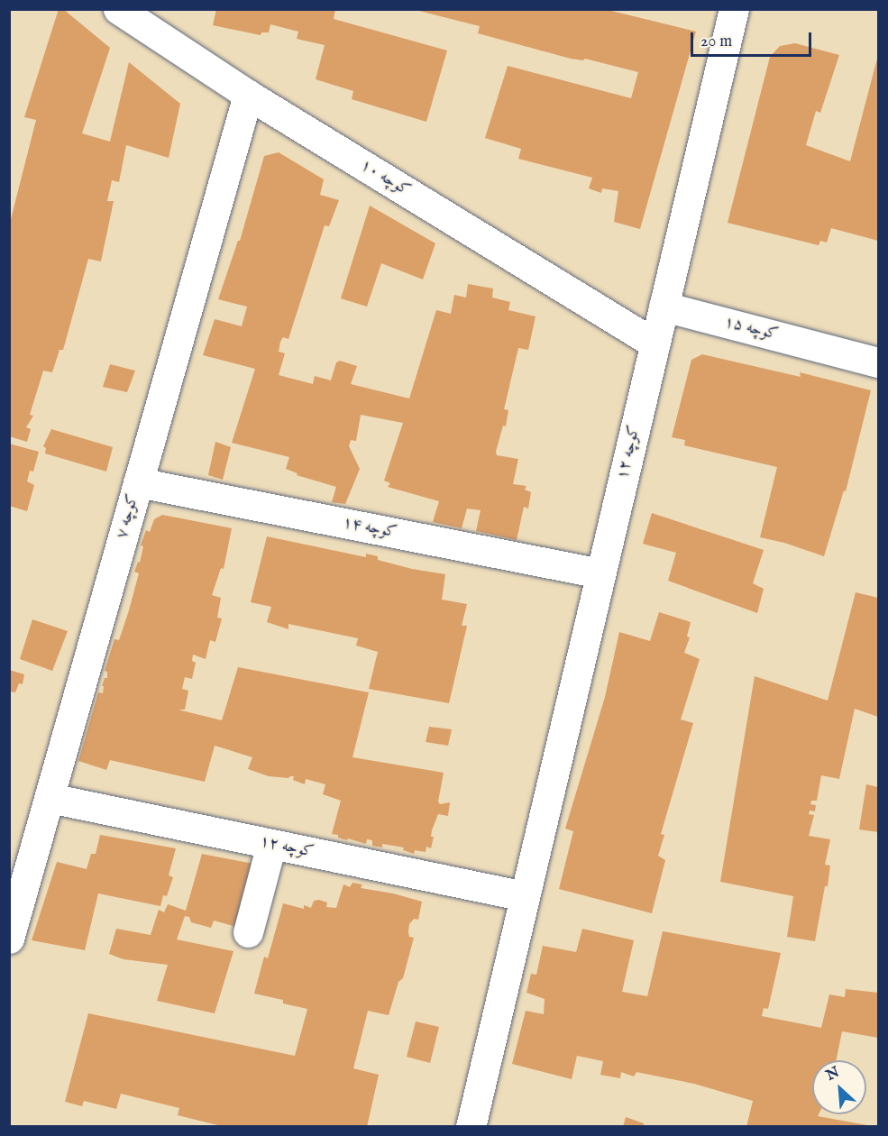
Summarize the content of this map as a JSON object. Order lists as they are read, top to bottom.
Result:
{
  "streets": {
    "street": [
      "کوچه ۱۰",
      "کوچه ۱۵",
      "کوچه ۱۲",
      "کوچه ۷",
      "کوچه ۱۴"
    ]
  },
  "crossings": [
    ["کوچه ۱۰", "کوچه ۱۲"],
    ["کوچه ۱۰", "کوچه ۷"],
    ["کوچه ۱۵", "کوچه ۱۲"],
    ["کوچه ۱۲", "کوچه ۷"],
    ["کوچه ۱۲", "کوچه ۱۴"],
    ["کوچه ۷", "کوچه ۱۴"]
  ],
  "scale_bar": "20 m",
  "north": "top left"
}
